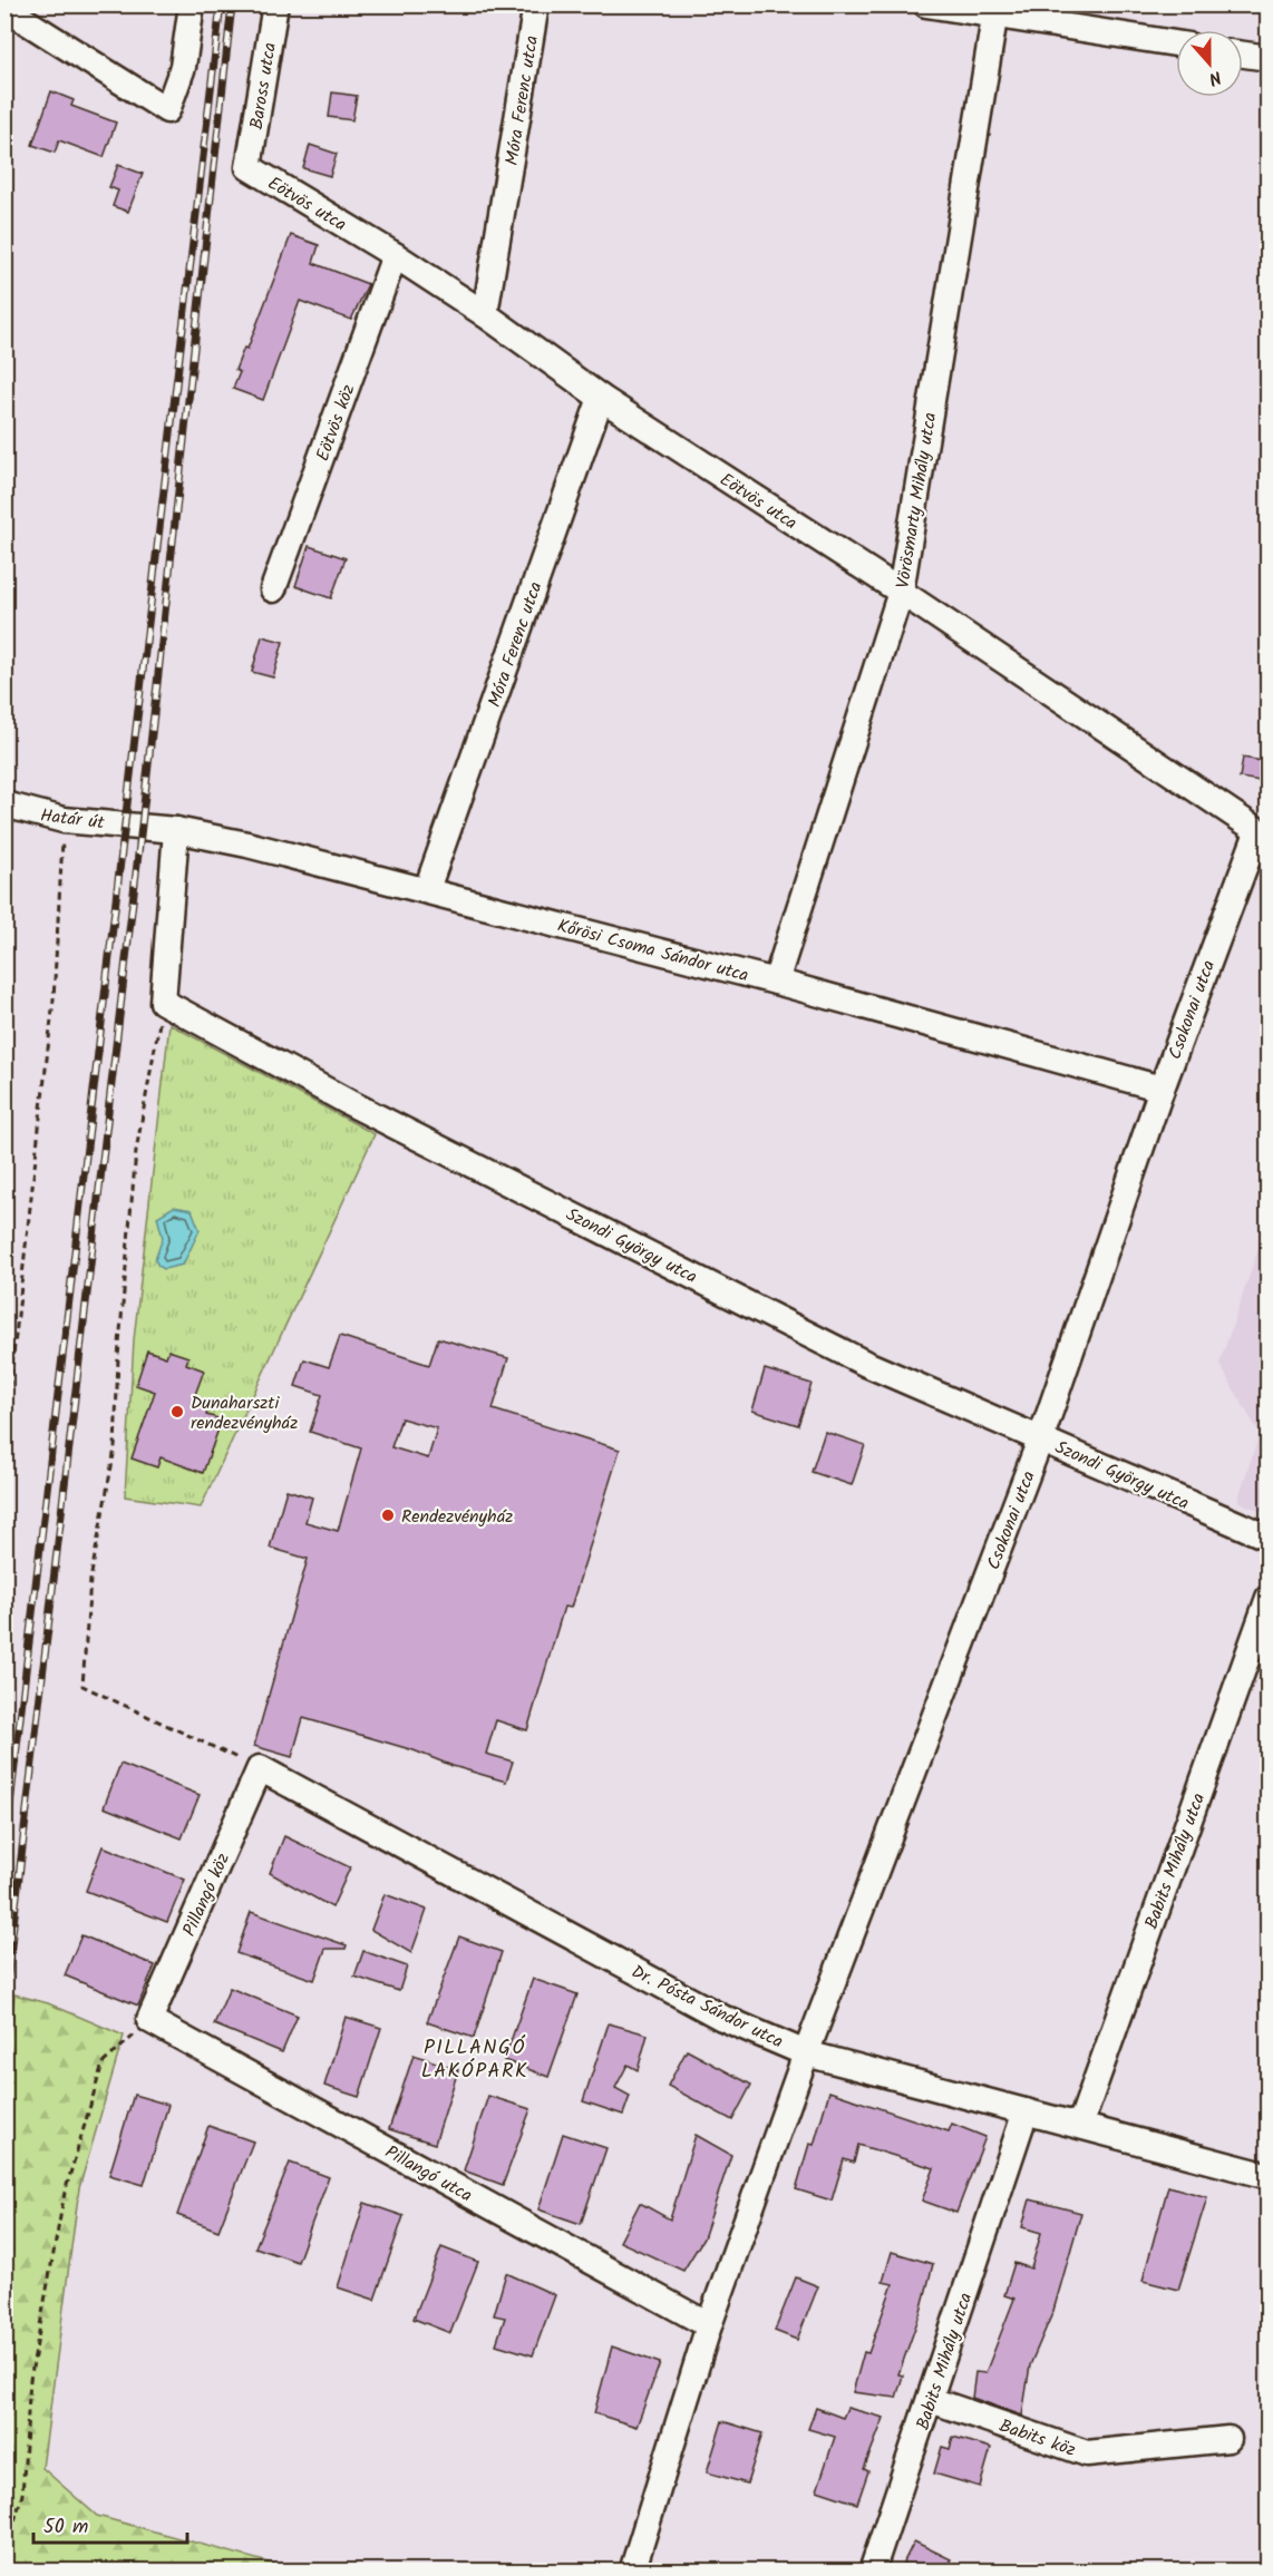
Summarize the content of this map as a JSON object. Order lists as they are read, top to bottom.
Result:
{
  "streets": {
    "street": [
      "Baross utca",
      "Móra Ferenc utca",
      "Eötvös utca",
      "Eötvös köz",
      "Vörösmarty Mihály utca",
      "Határ út",
      "Kőrösi Csoma Sándor utca",
      "Csokonai utca",
      "Szondi György utca",
      "Babits Mihály utca",
      "Pillangó köz",
      "Dr. Pósta Sándor utca",
      "Pillangó utca",
      "Babits köz"
    ]
  },
  "crossings": [
    ["Baross utca", "Eötvös utca"],
    ["Móra Ferenc utca", "Eötvös utca"],
    ["Móra Ferenc utca", "Kőrösi Csoma Sándor utca"],
    ["Eötvös utca", "Eötvös köz"],
    ["Eötvös utca", "Vörösmarty Mihály utca"],
    ["Eötvös utca", "Csokonai utca"],
    ["Vörösmarty Mihály utca", "Kőrösi Csoma Sándor utca"],
    ["Határ út", "Kőrösi Csoma Sándor utca"],
    ["Kőrösi Csoma Sándor utca", "Csokonai utca"],
    ["Csokonai utca", "Szondi György utca"],
    ["Csokonai utca", "Dr. Pósta Sándor utca"],
    ["Csokonai utca", "Pillangó utca"],
    ["Babits Mihály utca", "Dr. Pósta Sándor utca"],
    ["Babits Mihály utca", "Babits köz"],
    ["Pillangó köz", "Dr. Pósta Sándor utca"],
    ["Pillangó köz", "Pillangó utca"]
  ],
  "districts": ["PILLANGÓ LAKÓPARK"],
  "places": ["Dunaharszti rendezvényház", "Rendezvényház"],
  "scale_bar": "50 m",
  "north": "bottom"
}
